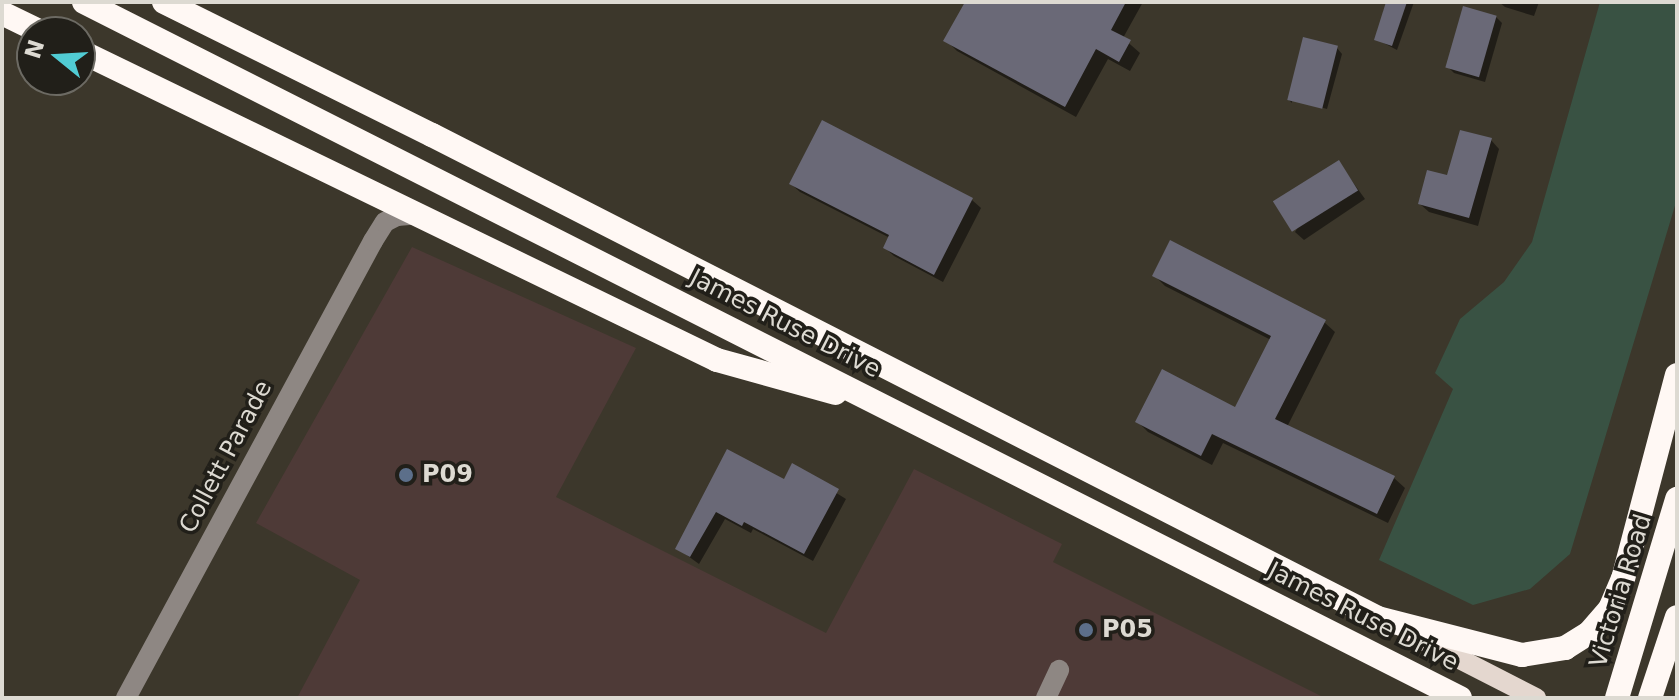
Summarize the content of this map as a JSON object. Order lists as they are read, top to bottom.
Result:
{
  "streets": {
    "highway": ["James Ruse Drive", "Victoria Road"],
    "street": ["Collett Parade"]
  },
  "places": ["P09", "P05"],
  "north": "left"
}
